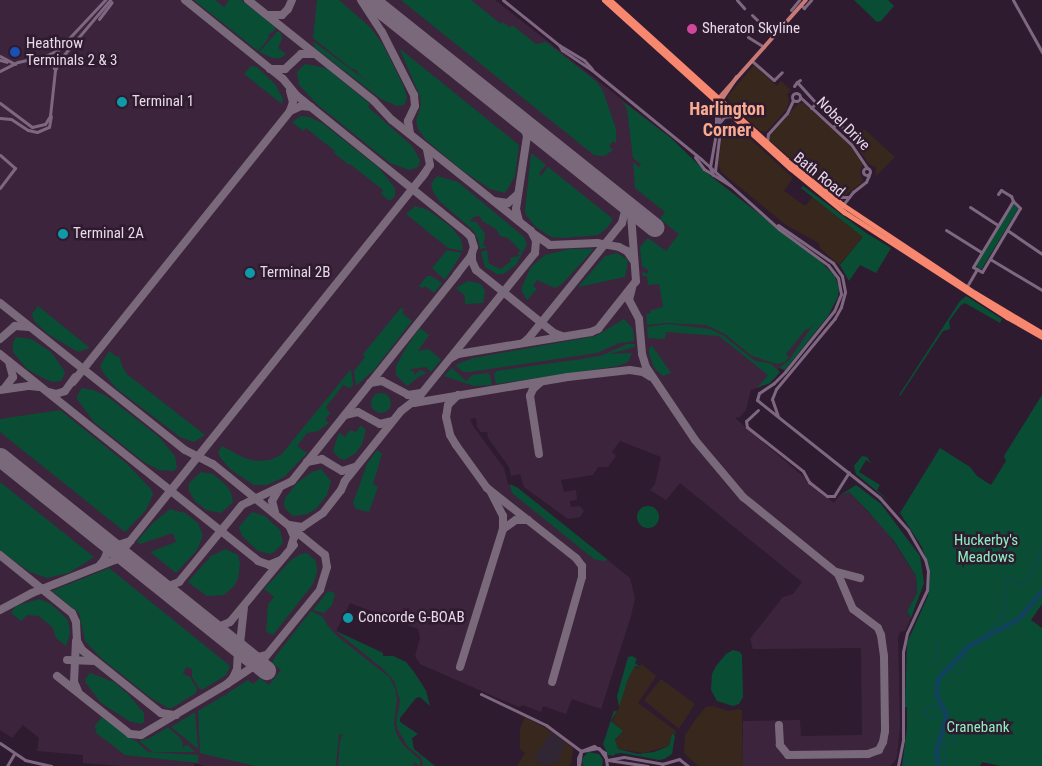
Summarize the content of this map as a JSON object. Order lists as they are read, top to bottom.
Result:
{
  "streets": {
    "highway": ["Bath Road"],
    "street": ["Nobel Drive"]
  },
  "crossings": [
    ["Nobel Drive", "Bath Road"]
  ],
  "districts": ["Harlington Corner"],
  "parks": ["Huckerby's Meadows", "Cranebank"],
  "places": [
    "Sheraton Skyline",
    "Heathrow Terminals 2 & 3",
    "Terminal 1",
    "Terminal 2A",
    "Terminal 2B",
    "Concorde G-BOAB"
  ]
}
